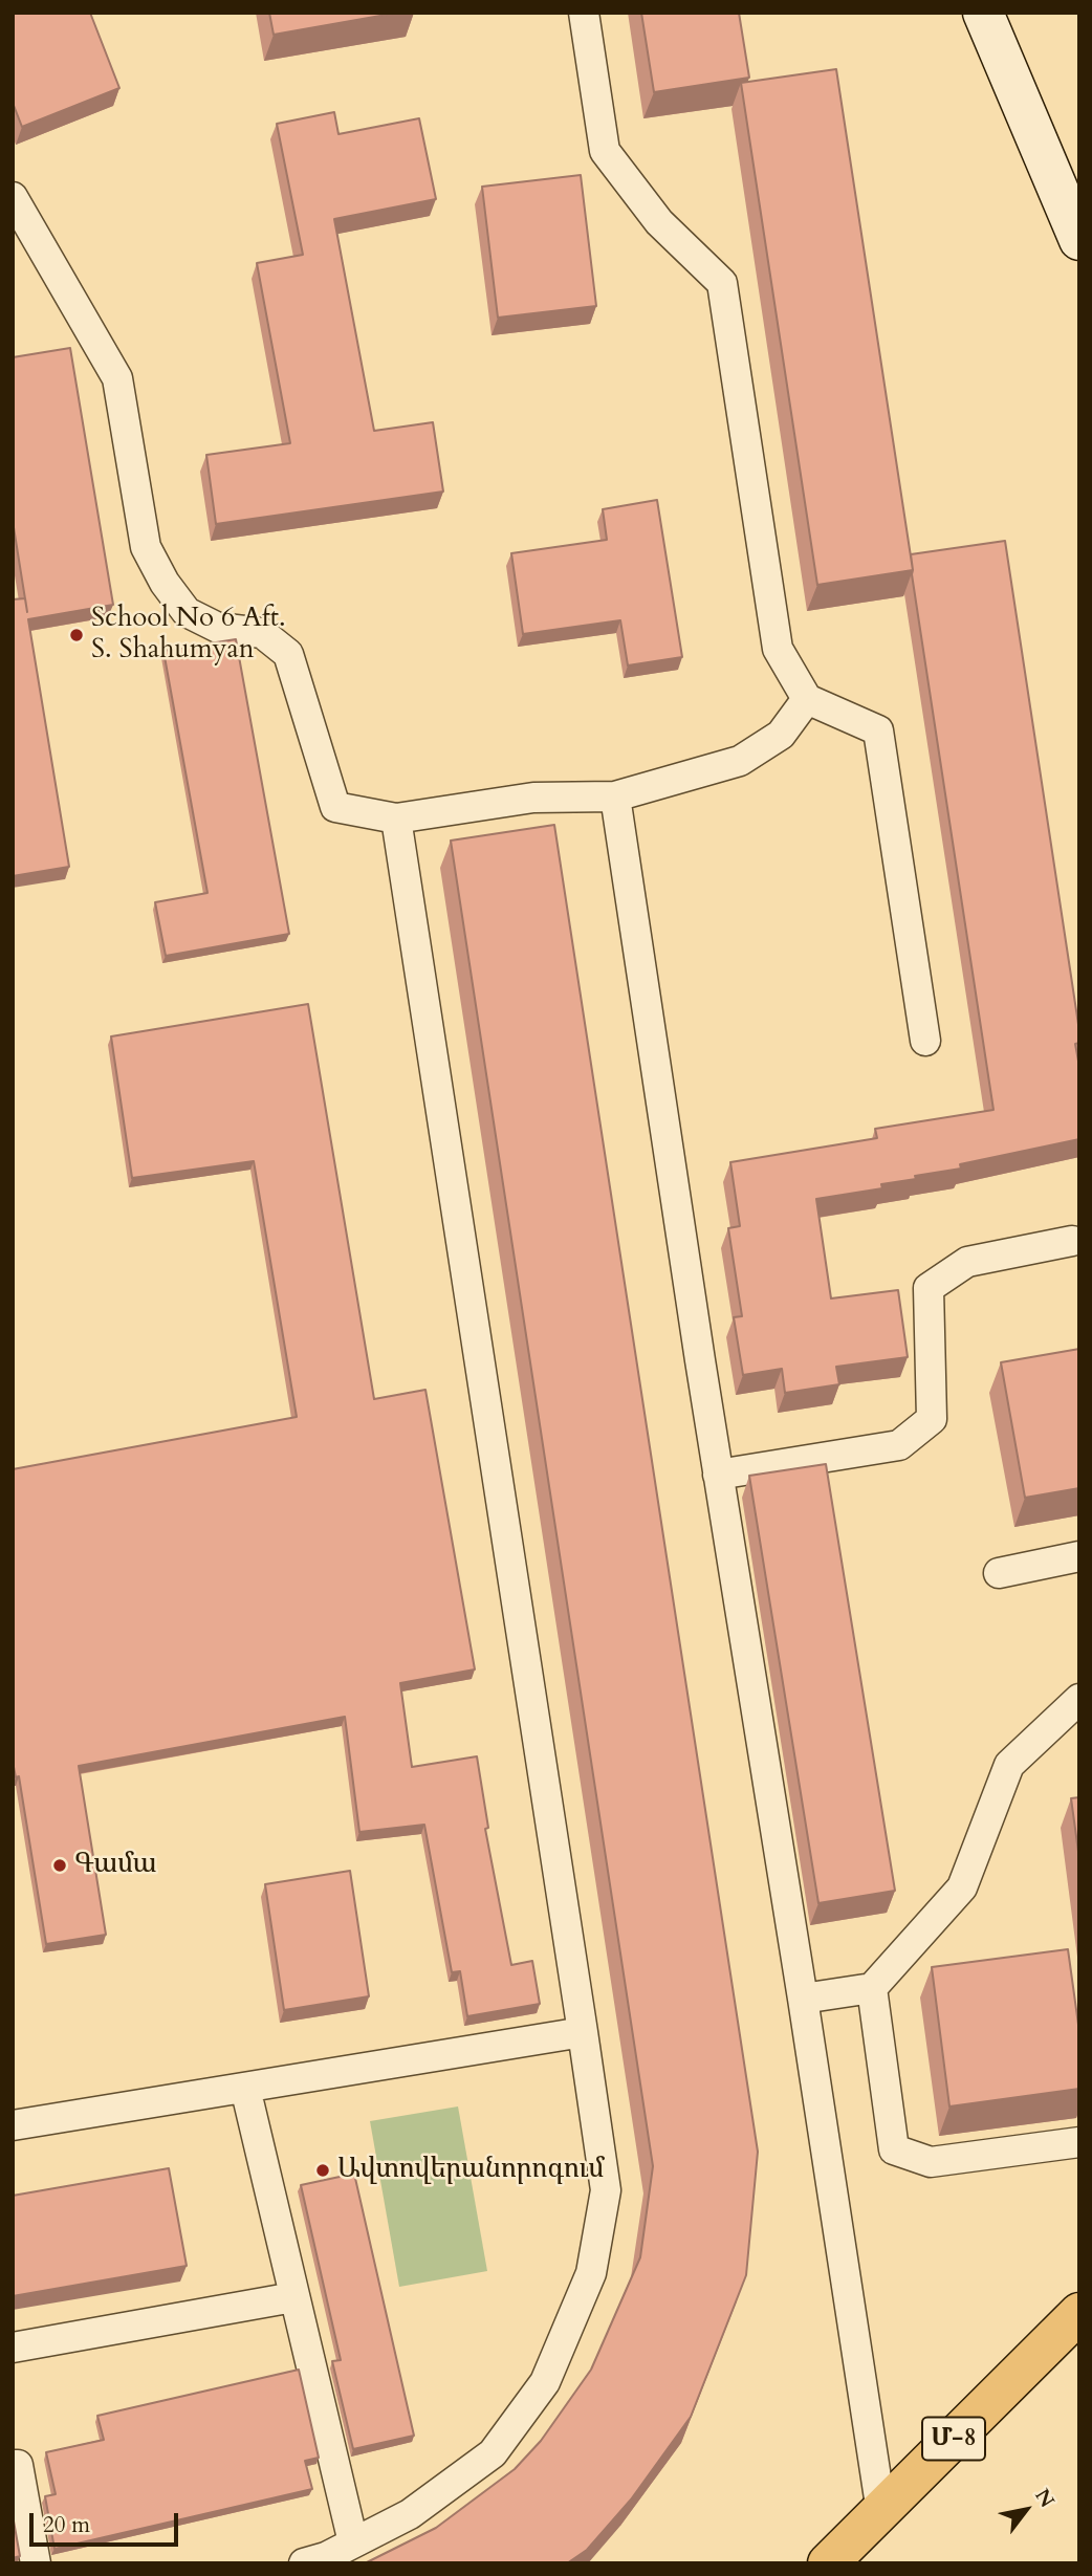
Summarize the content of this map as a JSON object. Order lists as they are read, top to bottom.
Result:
{
  "streets": {
    "highway": ["Մ-8"]
  },
  "places": ["School No 6 Aft. S. Shahumyan", "Գամա", "Ավտովերանորոգում"],
  "scale_bar": "20 m",
  "north": "top right"
}
